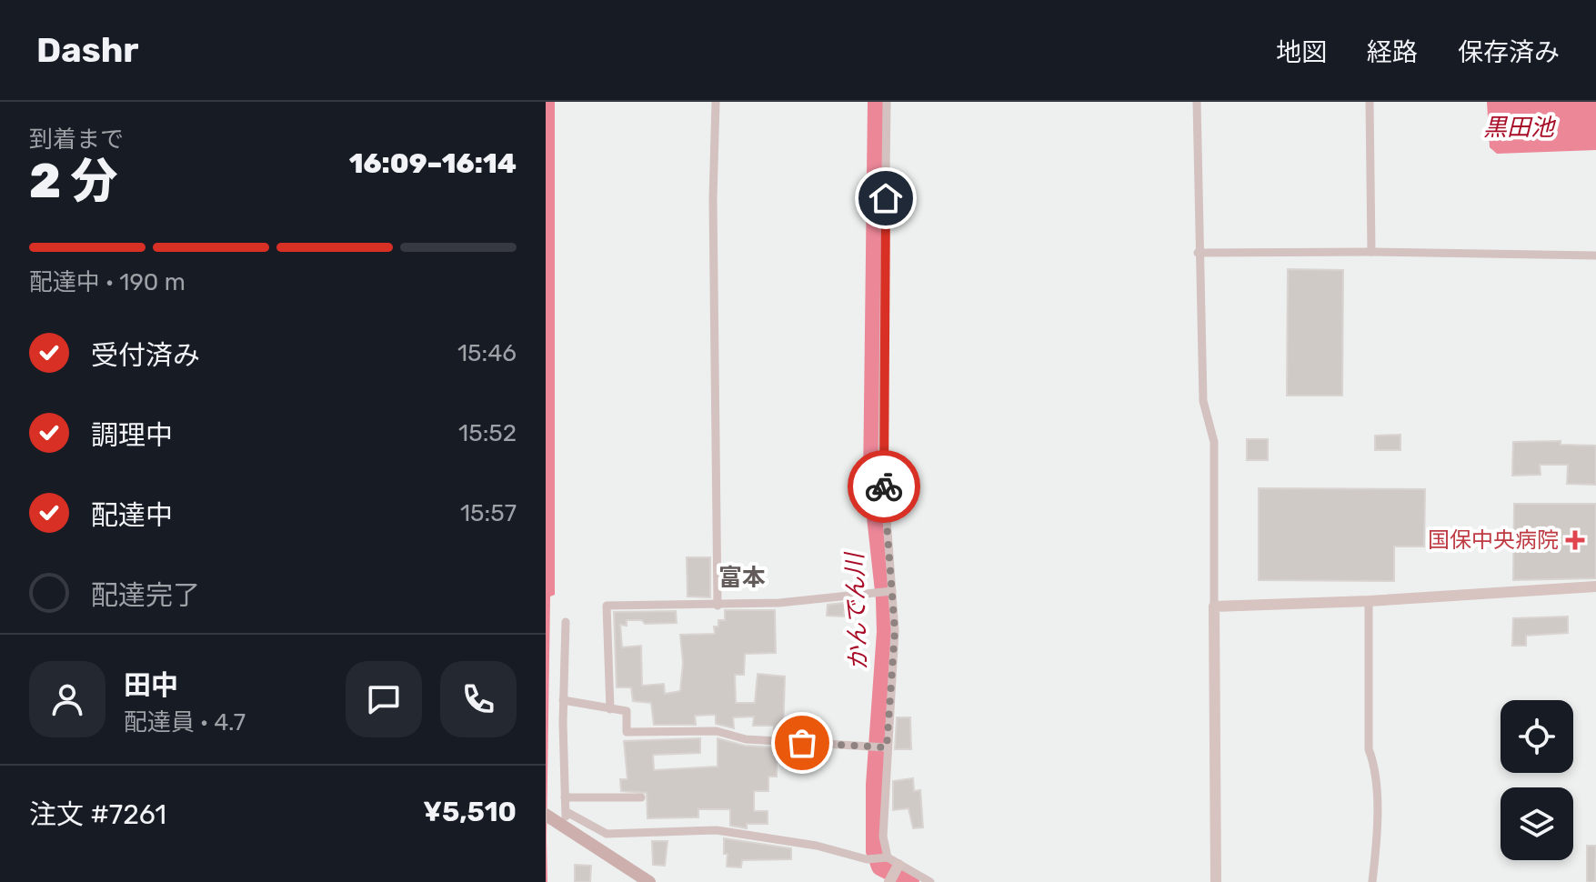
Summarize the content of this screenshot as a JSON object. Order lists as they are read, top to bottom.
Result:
{
  "districts": ["富本"],
  "water": ["黒田池", "かんでん川"],
  "places": {
    "health": ["国保中央病院"]
  },
  "page": {
    "header": "Dashr",
    "nav": ["地図", "経路", "保存済み"],
    "heading": ["2 分", "到着まで", "16:09–16:14"],
    "panel": [
      "田中",
      "配達員 · 4.7",
      "注文 #7261",
      "¥5,510"
    ],
    "bar": "配達中 · 190 m",
    "list": [
      ["受付済み", "15:46"],
      ["調理中", "15:52"],
      ["配達中", "15:57"],
      "配達完了"
    ]
  }
}
